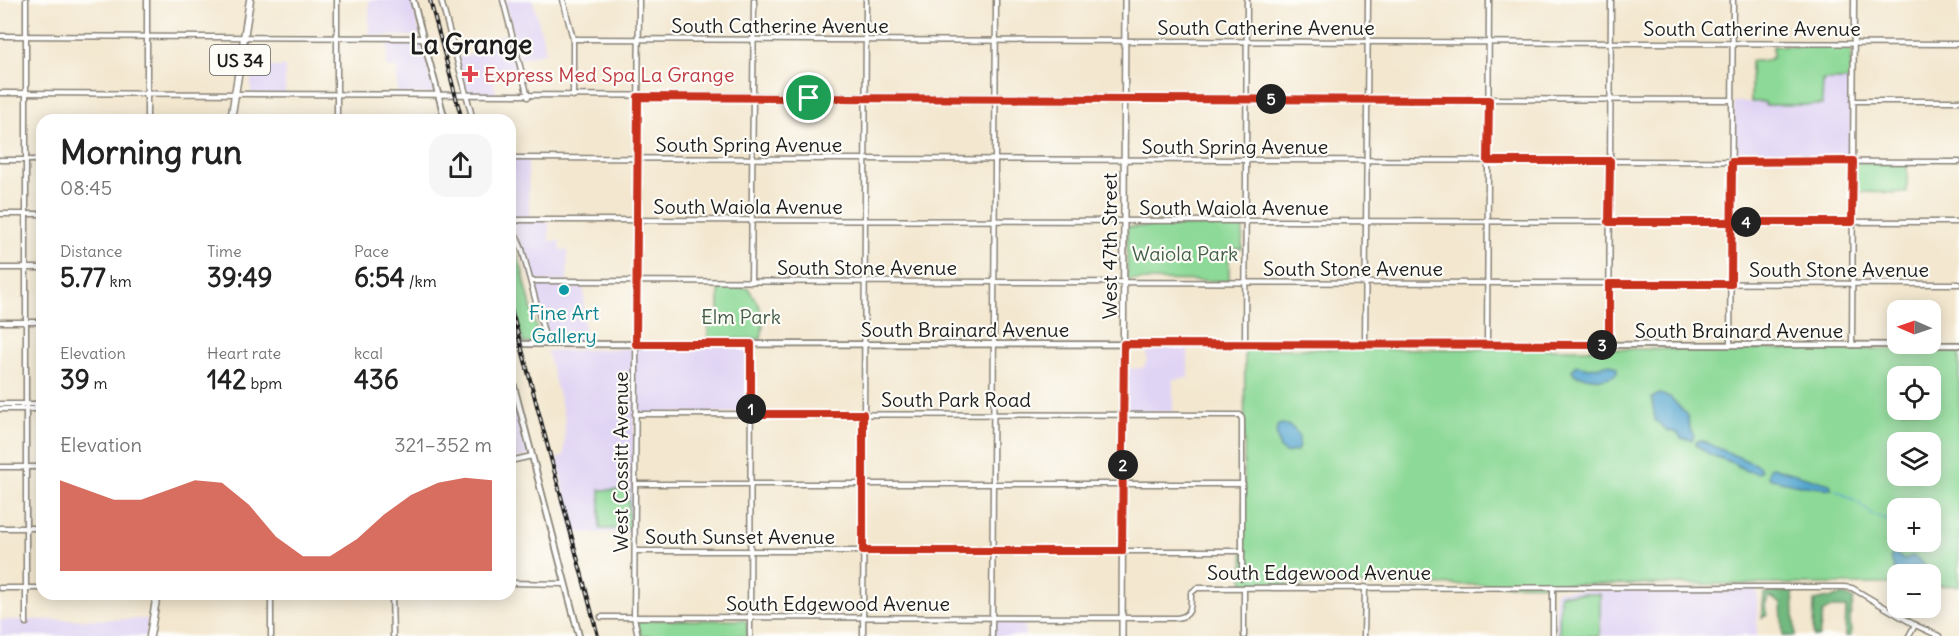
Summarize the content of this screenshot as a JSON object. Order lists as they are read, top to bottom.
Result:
{
  "streets": {
    "main road": ["US 34", "West 47th Street"],
    "street": [
      "South Catherine Avenue",
      "South Spring Avenue",
      "South Waiola Avenue",
      "South Stone Avenue",
      "South Brainard Avenue",
      "South Park Road",
      "West Cossitt Avenue",
      "South Sunset Avenue",
      "South Edgewood Avenue"
    ]
  },
  "crossings": [
    ["South Catherine Avenue", "West 47th Street"],
    ["South Catherine Avenue", "West Cossitt Avenue"],
    ["South Spring Avenue", "West 47th Street"],
    ["South Spring Avenue", "West Cossitt Avenue"],
    ["South Waiola Avenue", "West 47th Street"],
    ["South Waiola Avenue", "West Cossitt Avenue"],
    ["West 47th Street", "South Stone Avenue"],
    ["West 47th Street", "South Brainard Avenue"],
    ["West 47th Street", "South Park Road"],
    ["West 47th Street", "South Sunset Avenue"],
    ["West 47th Street", "South Edgewood Avenue"],
    ["South Stone Avenue", "West Cossitt Avenue"],
    ["South Brainard Avenue", "West Cossitt Avenue"],
    ["South Park Road", "West Cossitt Avenue"],
    ["West Cossitt Avenue", "South Sunset Avenue"],
    ["West Cossitt Avenue", "South Edgewood Avenue"]
  ],
  "districts": ["La Grange"],
  "parks": ["Waiola Park", "Elm Park"],
  "places": {
    "health": ["Express Med Spa La Grange"],
    "other": ["Fine Art Gallery"]
  },
  "north": "left",
  "page": {
    "pins": [
      "5",
      "4",
      "3",
      "1",
      "2"
    ],
    "heading": ["Morning run", "08:45"],
    "stats": [
      ["Distance", "5.77 km"],
      ["Time", "39:49"],
      ["Pace", "6:54 /km"],
      ["Elevation", "39 m"],
      ["Heart rate", "142 bpm"],
      ["kcal", "436"]
    ],
    "map_buttons": ["+", "−"],
    "chart": ["Elevation", "321–352 m"]
  }
}
